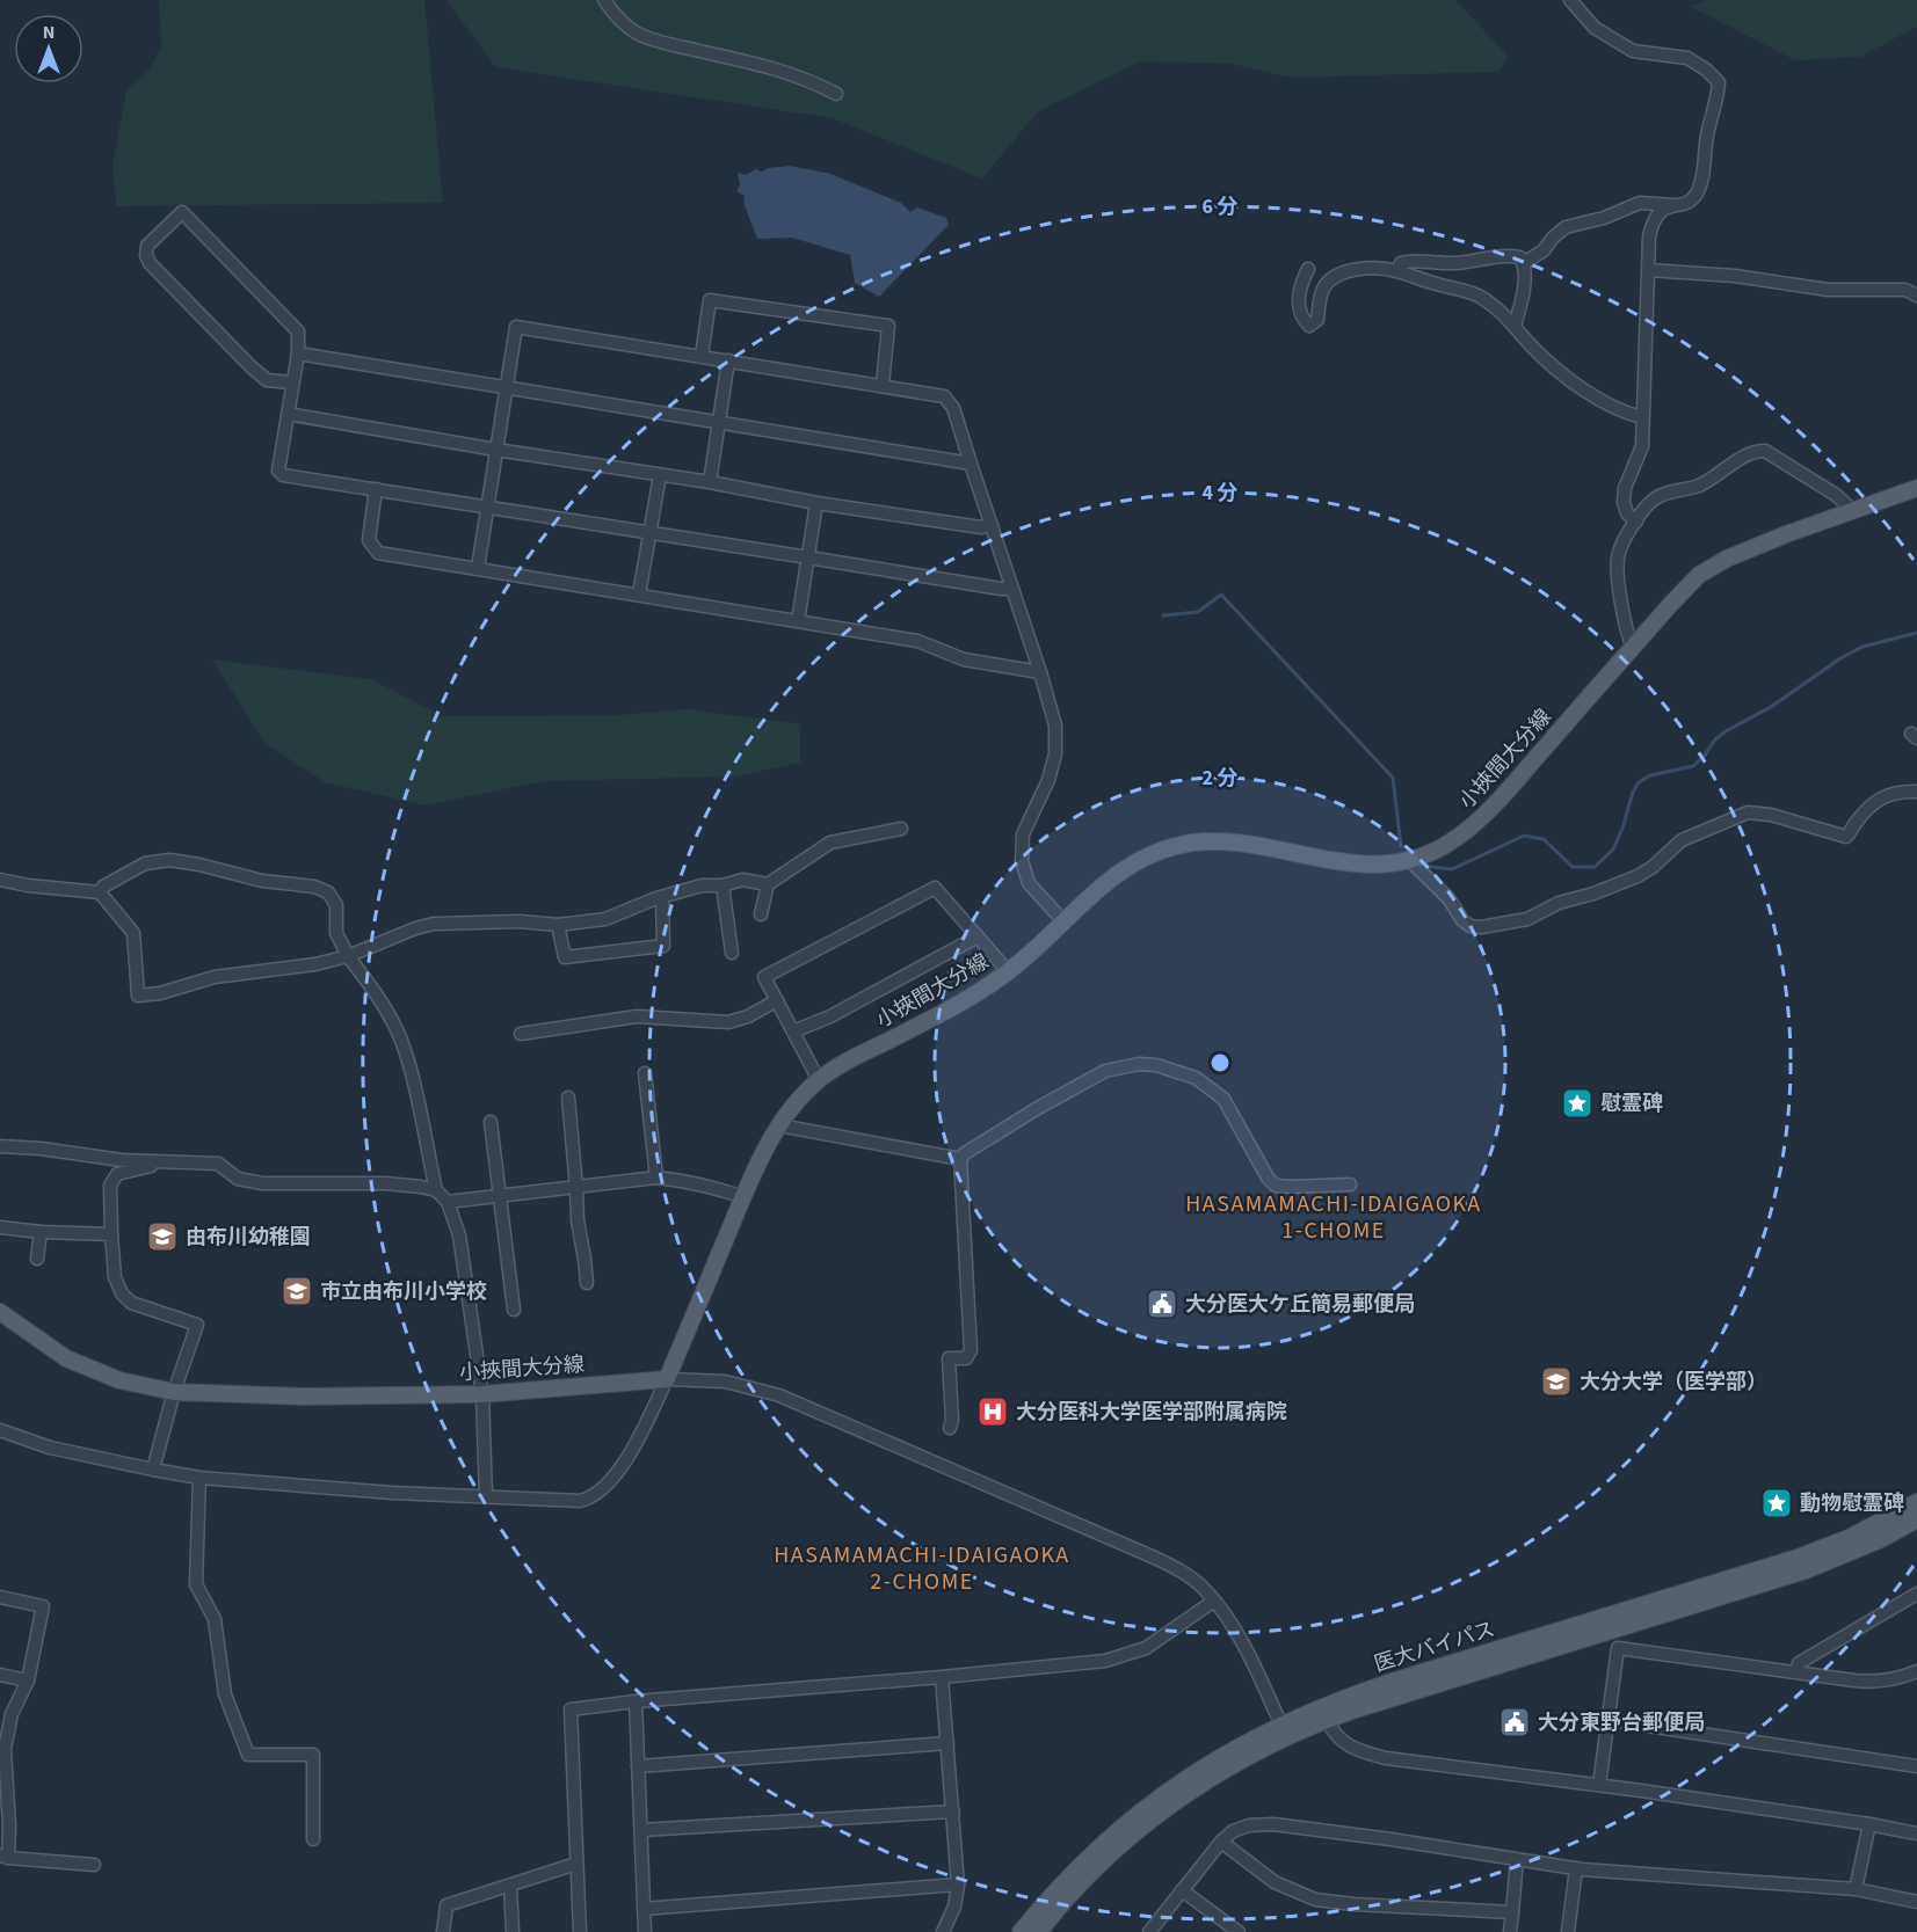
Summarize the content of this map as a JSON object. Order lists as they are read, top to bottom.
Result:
{
  "streets": {
    "main road": ["小挾間大分線", "医大バイパス"]
  },
  "districts": ["HASAMAMACHI-IDAIGAOKA 1-CHOME", "HASAMAMACHI-IDAIGAOKA 2-CHOME"],
  "places": {
    "place": ["慰霊碑", "動物慰霊碑"],
    "school or university": ["由布川幼稚園", "市立由布川小学校", "大分大学（医学部）"],
    "public building": ["大分医大ケ丘簡易郵便局", "大分東野台郵便局"],
    "hospital": ["大分医科大学医学部附属病院"]
  },
  "north": "top",
  "rings": ["6 分", "4 分", "2 分"]
}
